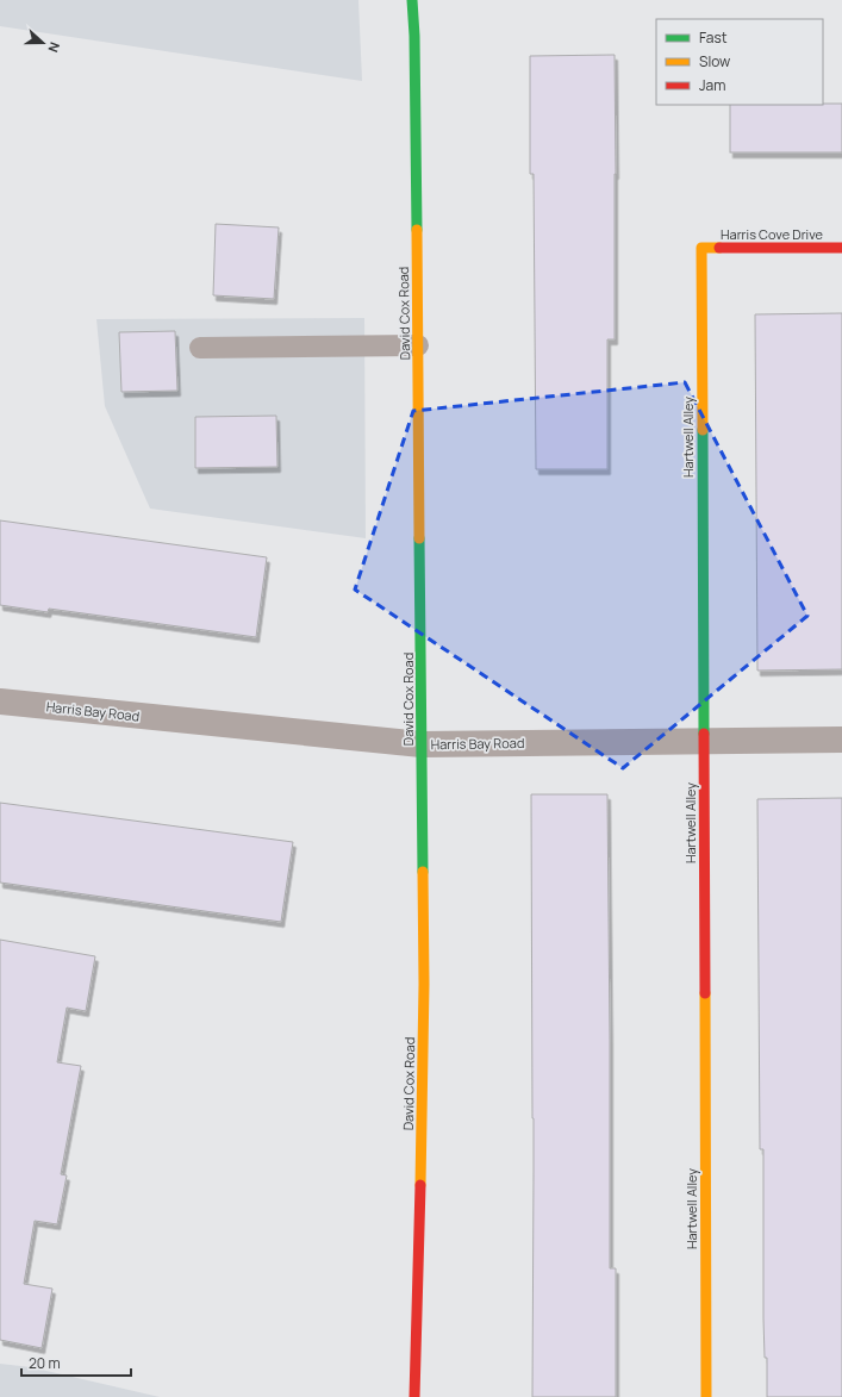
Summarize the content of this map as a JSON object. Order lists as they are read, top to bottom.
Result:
{
  "streets": {
    "main road": ["Harris Cove Drive", "David Cox Road", "Hartwell Alley"],
    "street": ["Harris Bay Road"]
  },
  "crossings": [
    ["Harris Cove Drive", "Hartwell Alley"],
    ["David Cox Road", "Harris Bay Road"],
    ["Hartwell Alley", "Harris Bay Road"]
  ],
  "legend": ["Fast", "Slow", "Jam"],
  "scale_bar": "20 m",
  "north": "right"
}
